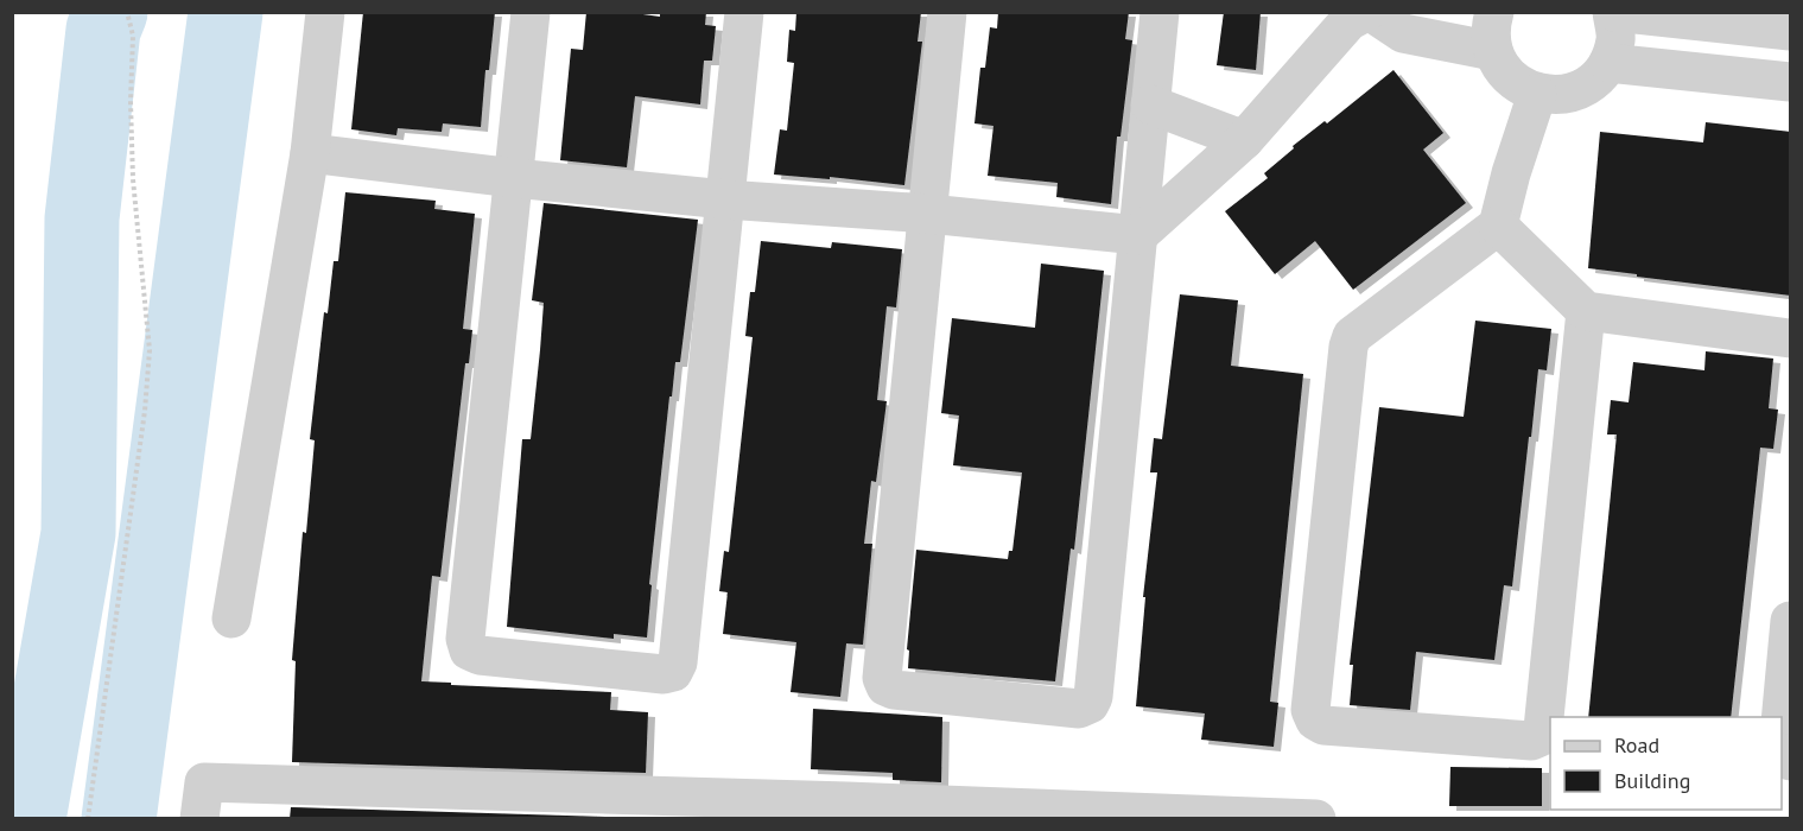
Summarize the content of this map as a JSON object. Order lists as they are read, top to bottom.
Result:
{
  "legend": ["Road", "Building"]
}
